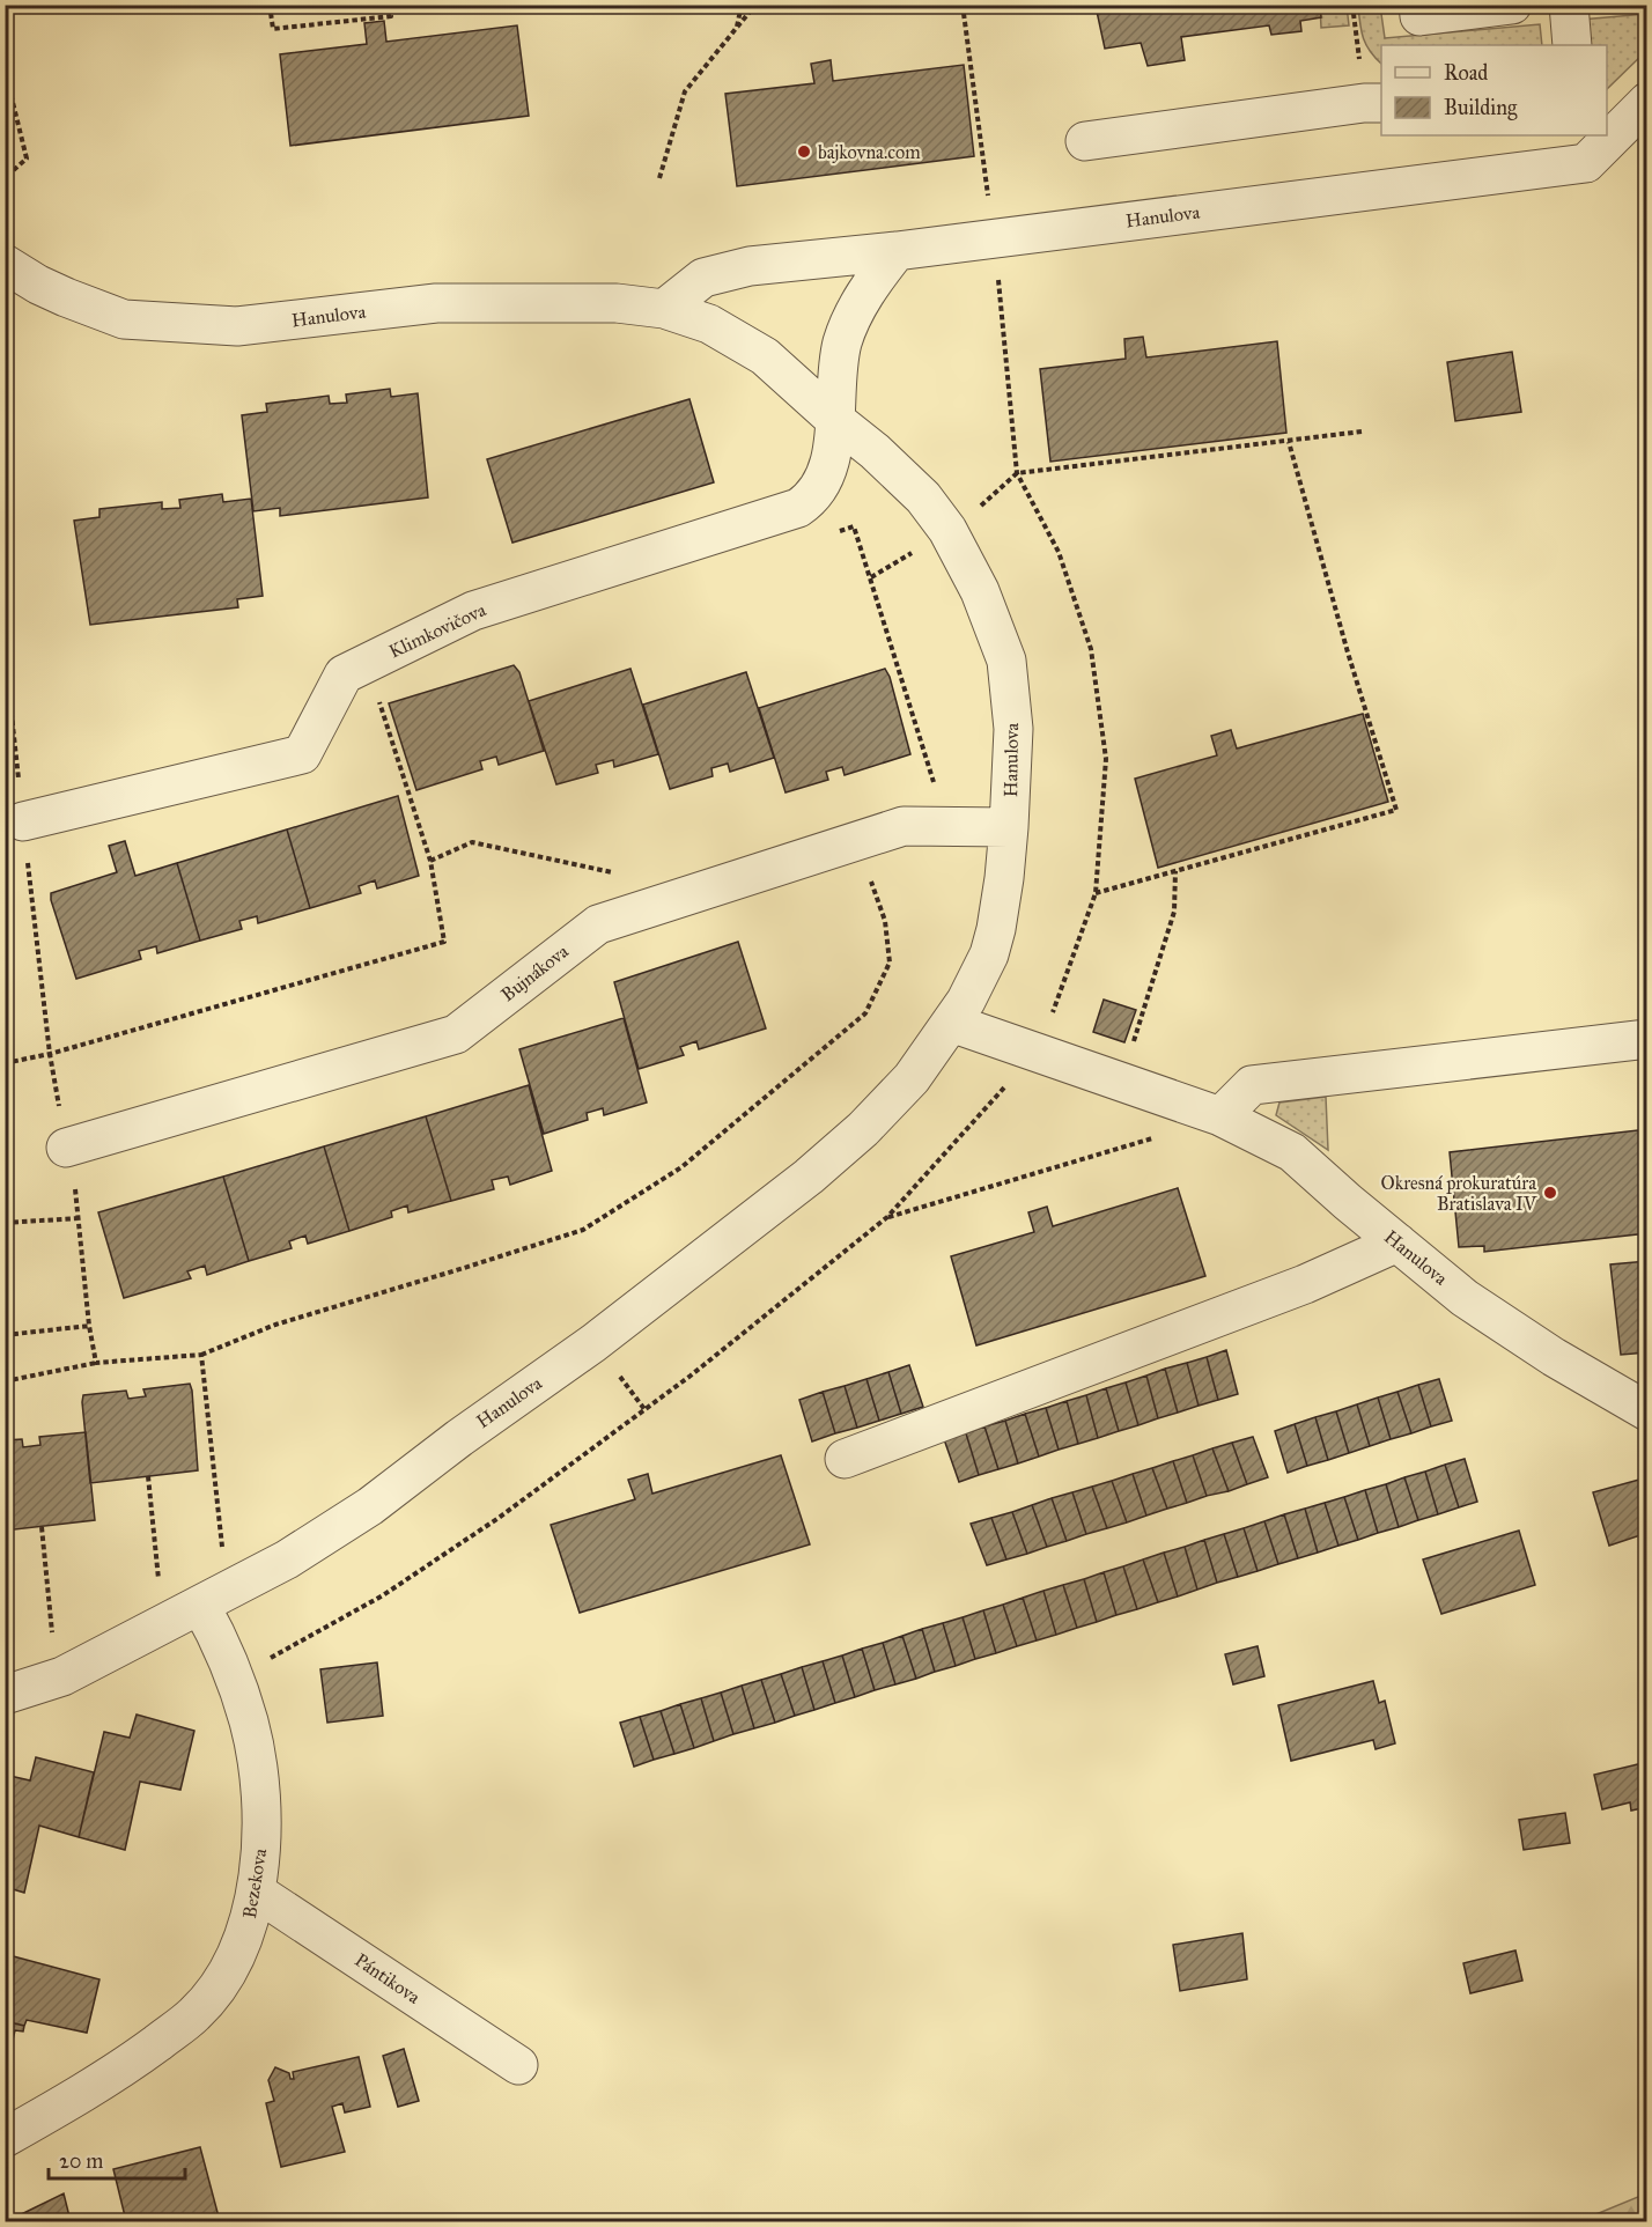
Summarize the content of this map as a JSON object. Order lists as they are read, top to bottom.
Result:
{
  "streets": {
    "street": [
      "Hanulova",
      "Klimkovičova",
      "Bujnákova",
      "Bezekova",
      "Pántikova"
    ]
  },
  "crossings": [
    ["Hanulova", "Klimkovičova"],
    ["Hanulova", "Bujnákova"],
    ["Hanulova", "Bezekova"],
    ["Bezekova", "Pántikova"]
  ],
  "places": ["bajkovna.com", "Okresná prokuratúra Bratislava IV"],
  "legend": ["Road", "Building"],
  "scale_bar": "20 m"
}
